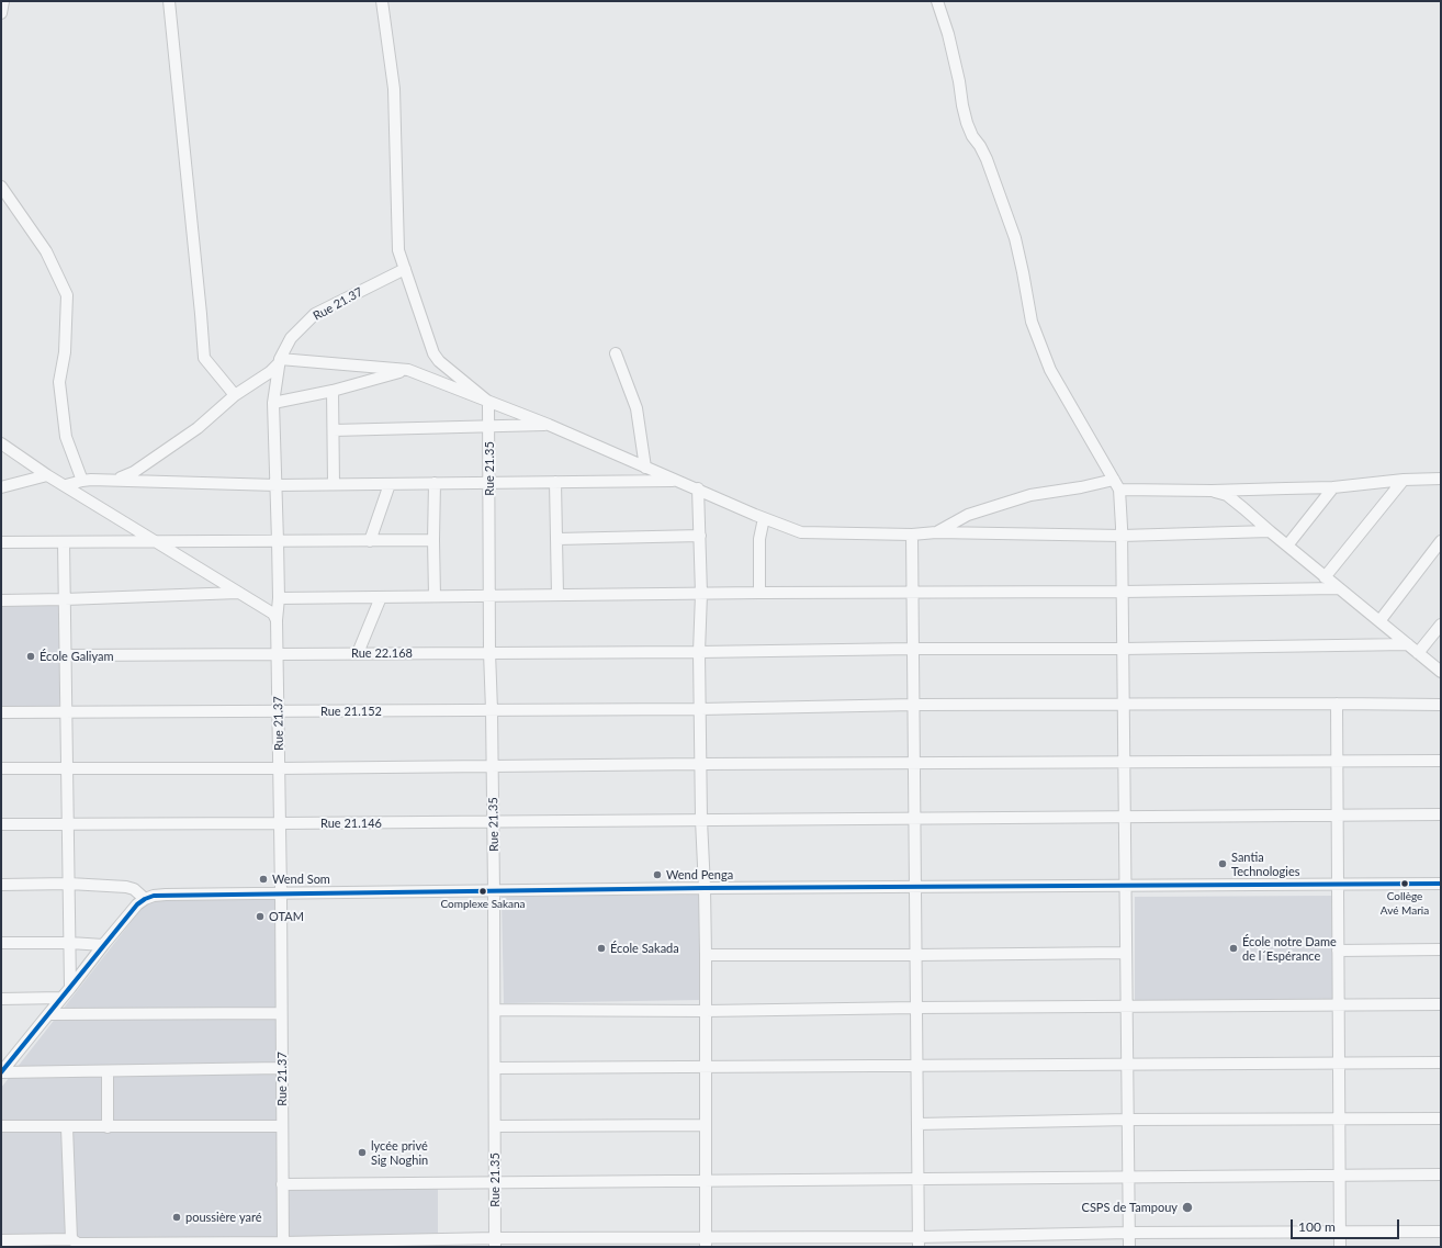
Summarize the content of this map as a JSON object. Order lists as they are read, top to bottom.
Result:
{
  "streets": {
    "street": [
      "Rue 21.37",
      "Rue 21.35",
      "Rue 22.168",
      "Rue 21.152",
      "Rue 21.146"
    ]
  },
  "crossings": [
    ["Rue 21.37", "Rue 22.168"],
    ["Rue 21.37", "Rue 21.152"],
    ["Rue 21.37", "Rue 21.146"],
    ["Rue 21.35", "Rue 22.168"],
    ["Rue 21.35", "Rue 21.152"],
    ["Rue 21.35", "Rue 21.146"]
  ],
  "places": [
    "École Galiyam",
    "Santia Technologies",
    "Wend Penga",
    "Wend Som",
    "Collège Avé Maria",
    "Complexe Sakana",
    "OTAM",
    "École Sakada",
    "École notre Dame de l´Espérance",
    "lycée privé Sig Noghin",
    "CSPS de Tampouy",
    "poussière yaré"
  ],
  "scale_bar": "100 m"
}
